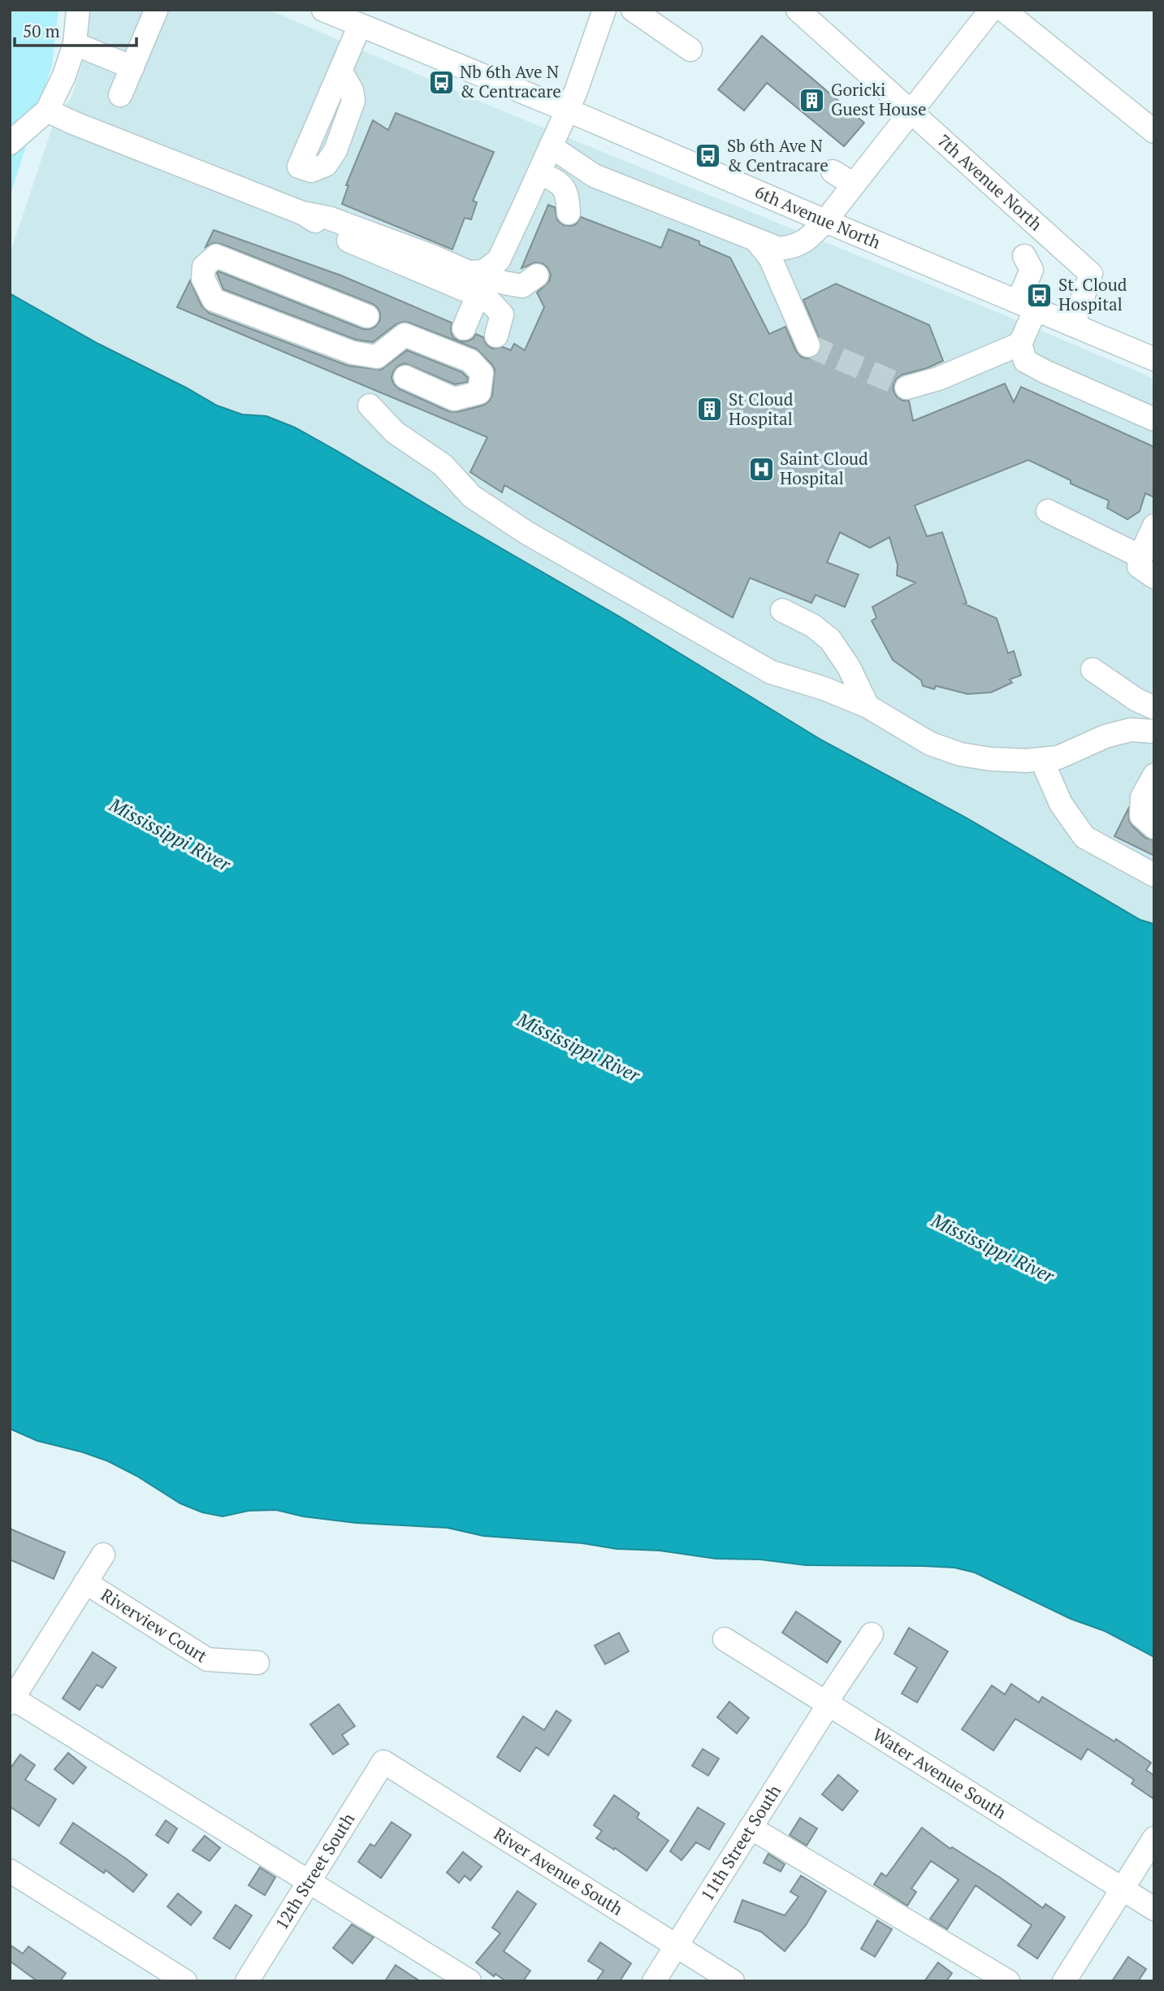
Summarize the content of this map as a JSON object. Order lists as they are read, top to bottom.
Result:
{
  "streets": {
    "street": [
      "7th Avenue North",
      "6th Avenue North",
      "Riverview Court",
      "Water Avenue South",
      "11th Street South",
      "12th Street South",
      "River Avenue South"
    ]
  },
  "crossings": [
    ["7th Avenue North", "6th Avenue North"],
    ["Water Avenue South", "11th Street South"],
    ["11th Street South", "River Avenue South"],
    ["12th Street South", "River Avenue South"]
  ],
  "water": ["Mississippi River"],
  "places": {
    "bus stop": ["Nb 6th Ave N & Centracare", "Sb 6th Ave N & Centracare", "St. Cloud Hospital"],
    "building": ["Goricki Guest House", "St Cloud Hospital"],
    "hospital": ["Saint Cloud Hospital"]
  },
  "scale_bar": "50 m"
}
